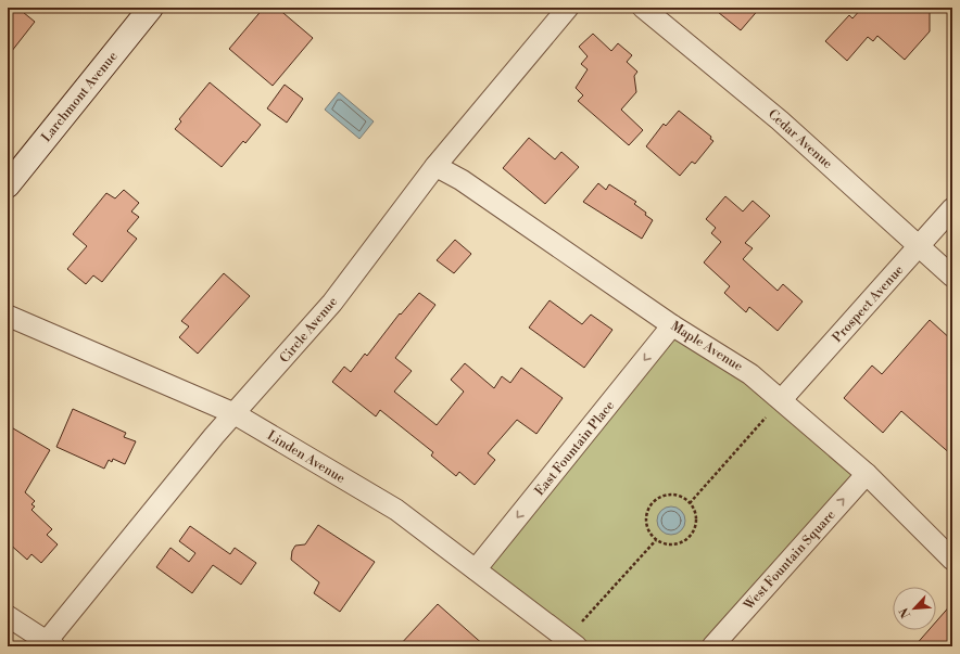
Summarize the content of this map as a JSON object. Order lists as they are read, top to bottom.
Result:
{
  "streets": {
    "street": [
      "Larchmont Avenue",
      "Cedar Avenue",
      "Prospect Avenue",
      "Circle Avenue",
      "Maple Avenue",
      "East Fountain Place",
      "Linden Avenue",
      "West Fountain Square"
    ]
  },
  "crossings": [
    ["Cedar Avenue", "Prospect Avenue"],
    ["Prospect Avenue", "Maple Avenue"],
    ["Circle Avenue", "Maple Avenue"],
    ["Circle Avenue", "Linden Avenue"],
    ["Maple Avenue", "East Fountain Place"],
    ["Maple Avenue", "West Fountain Square"],
    ["East Fountain Place", "Linden Avenue"]
  ],
  "one_way": ["East Fountain Place", "West Fountain Square"],
  "north": "bottom left"
}
